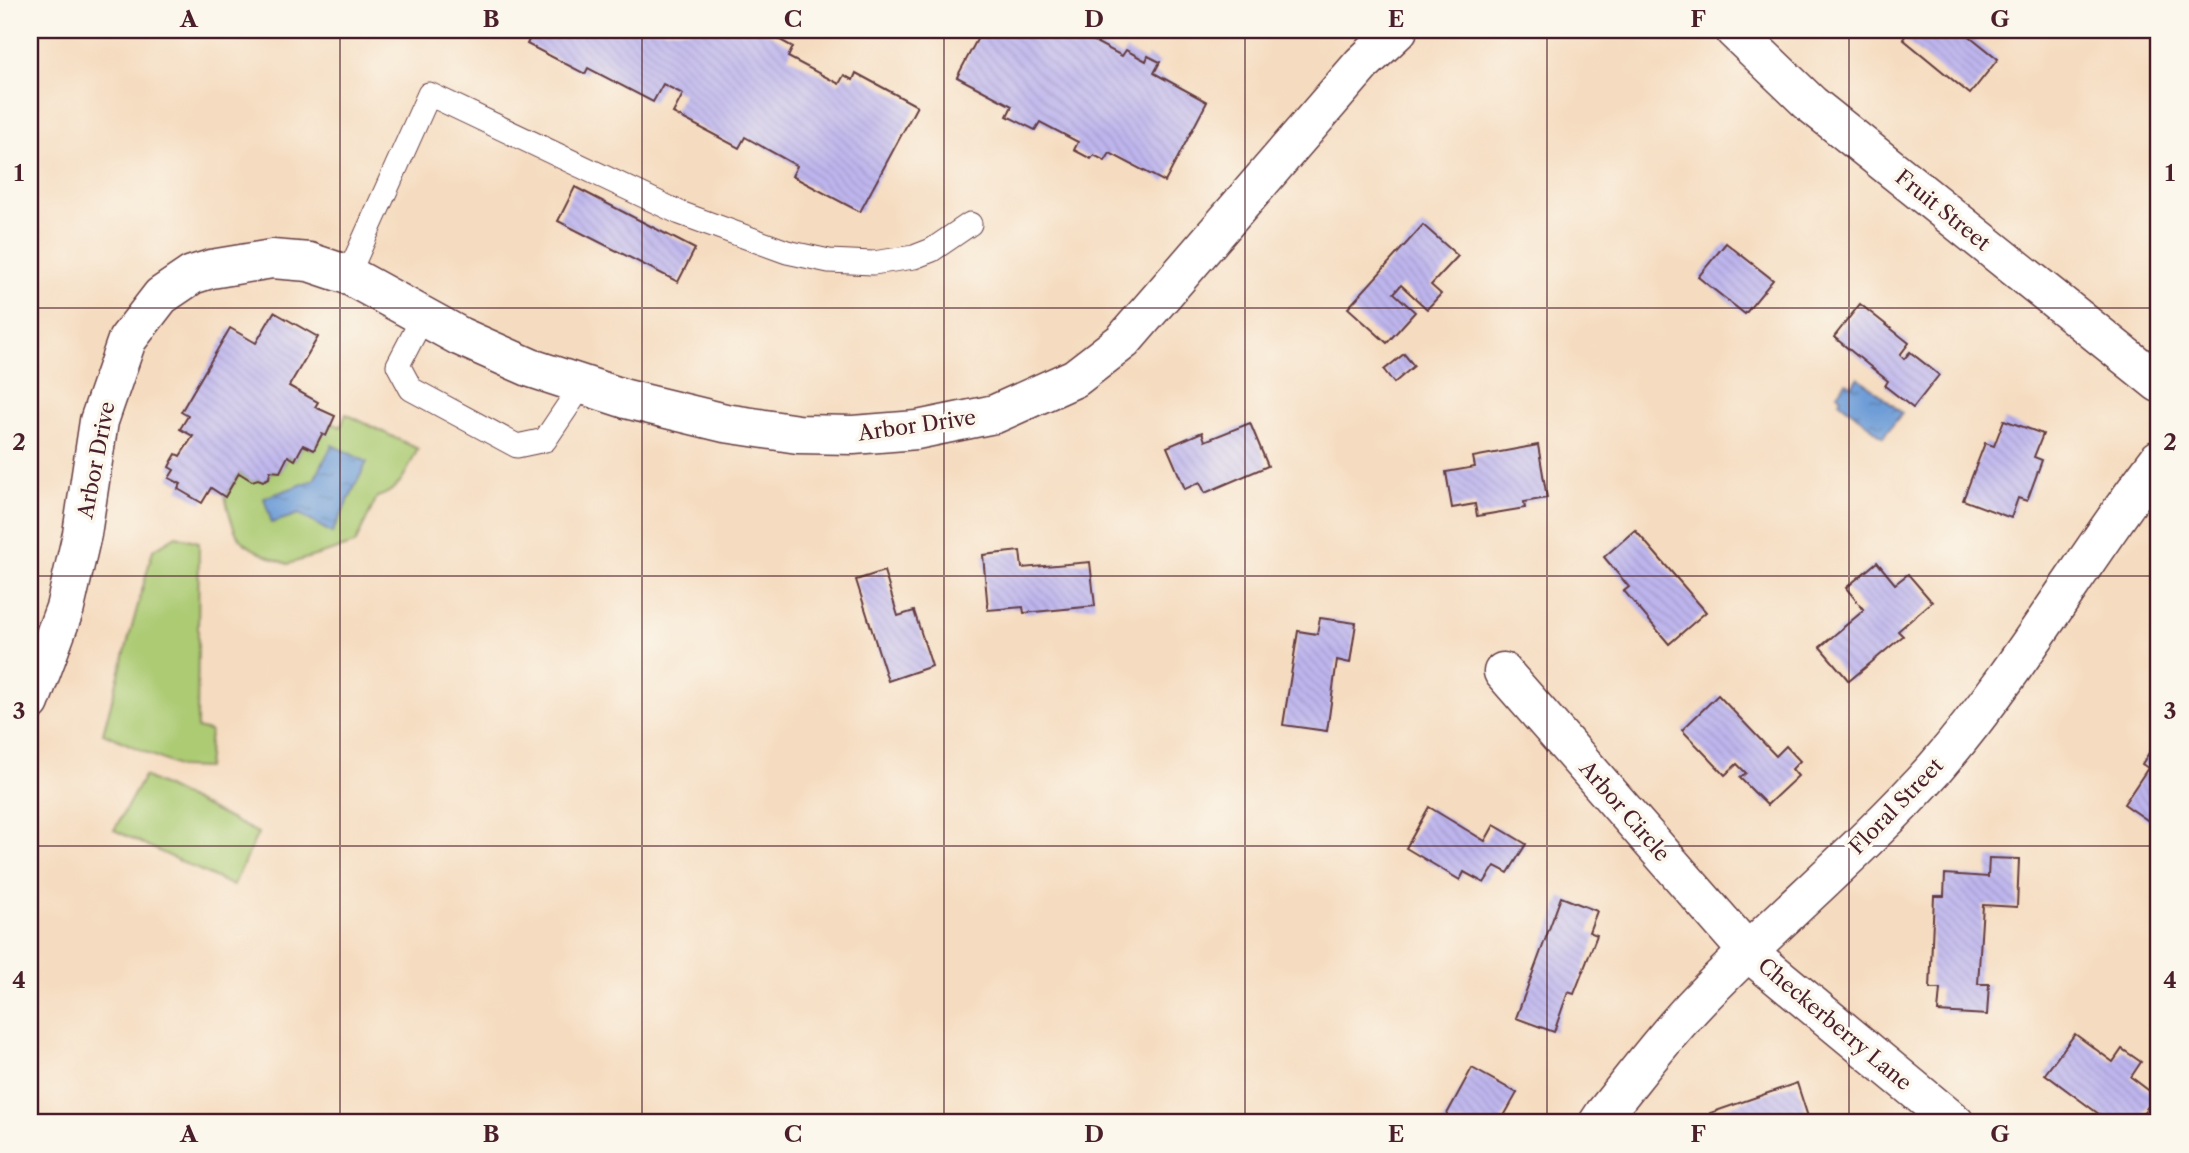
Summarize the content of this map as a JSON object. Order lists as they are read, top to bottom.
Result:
{
  "streets": {
    "street": [
      "Fruit Street",
      "Arbor Drive",
      "Floral Street",
      "Arbor Circle",
      "Checkerberry Lane"
    ]
  },
  "crossings": [
    ["Floral Street", "Arbor Circle"],
    ["Floral Street", "Checkerberry Lane"],
    ["Arbor Circle", "Checkerberry Lane"]
  ],
  "grid": {
    "columns": [
      "A",
      "B",
      "C",
      "D",
      "E",
      "F",
      "G"
    ],
    "rows": [
      "1",
      "2",
      "3",
      "4"
    ]
  }
}
